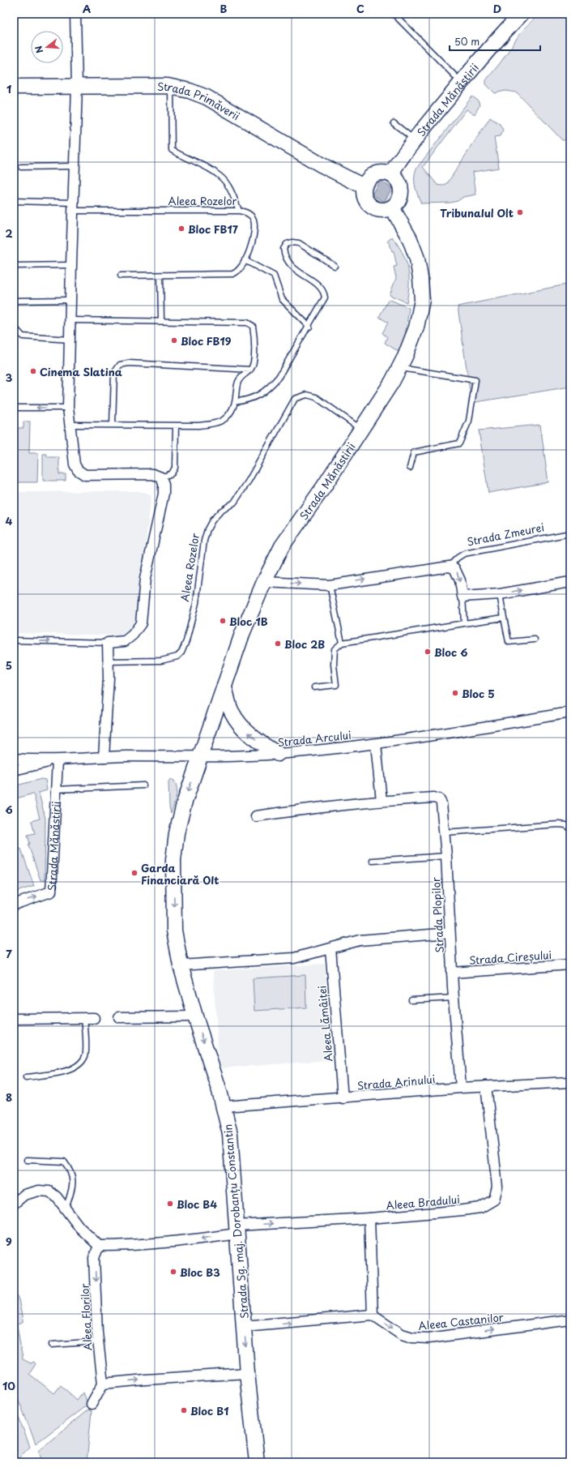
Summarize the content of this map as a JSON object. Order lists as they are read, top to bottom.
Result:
{
  "streets": {
    "street": [
      "Strada Mănăstirii",
      "Strada Primăverii",
      "Strada Arcului",
      "Strada Plopilor",
      "Strada Cireșului",
      "Aleea Lămâiței",
      "Strada Arinului",
      "Aleea Bradului",
      "Strada Sg. maj. Dorobanțu Constantin",
      "Aleea Florilor",
      "Aleea Castanilor"
    ],
    "lane": ["Aleea Rozelor", "Strada Zmeurei"]
  },
  "crossings": [
    ["Strada Mănăstirii", "Strada Primăverii"],
    ["Strada Mănăstirii", "Aleea Rozelor"],
    ["Strada Mănăstirii", "Strada Arcului"],
    ["Strada Mănăstirii", "Strada Sg. maj. Dorobanțu Constantin"],
    ["Strada Arcului", "Strada Sg. maj. Dorobanțu Constantin"],
    ["Strada Plopilor", "Strada Cireșului"],
    ["Strada Plopilor", "Strada Arinului"],
    ["Aleea Lămâiței", "Strada Arinului"],
    ["Strada Arinului", "Aleea Bradului"],
    ["Strada Arinului", "Strada Sg. maj. Dorobanțu Constantin"],
    ["Aleea Bradului", "Strada Sg. maj. Dorobanțu Constantin"]
  ],
  "one_way": [
    "Aleea Bradului",
    "Strada Sg. maj. Dorobanțu Constantin",
    "Aleea Florilor",
    "Aleea Castanilor"
  ],
  "places": [
    "Tribunalul Olt",
    "Bloc FB17",
    "Bloc FB19",
    "Cinema Slatina",
    "Bloc 1B",
    "Bloc 2B",
    "Bloc 6",
    "Bloc 5",
    "Garda Financiară Olt",
    "Bloc B4",
    "Bloc B3",
    "Bloc B1"
  ],
  "scale_bar": "50 m",
  "north": "left",
  "grid": {
    "columns": [
      "A",
      "B",
      "C",
      "D"
    ],
    "rows": [
      "1",
      "2",
      "3",
      "4",
      "5",
      "6",
      "7",
      "8",
      "9",
      "10"
    ]
  }
}
